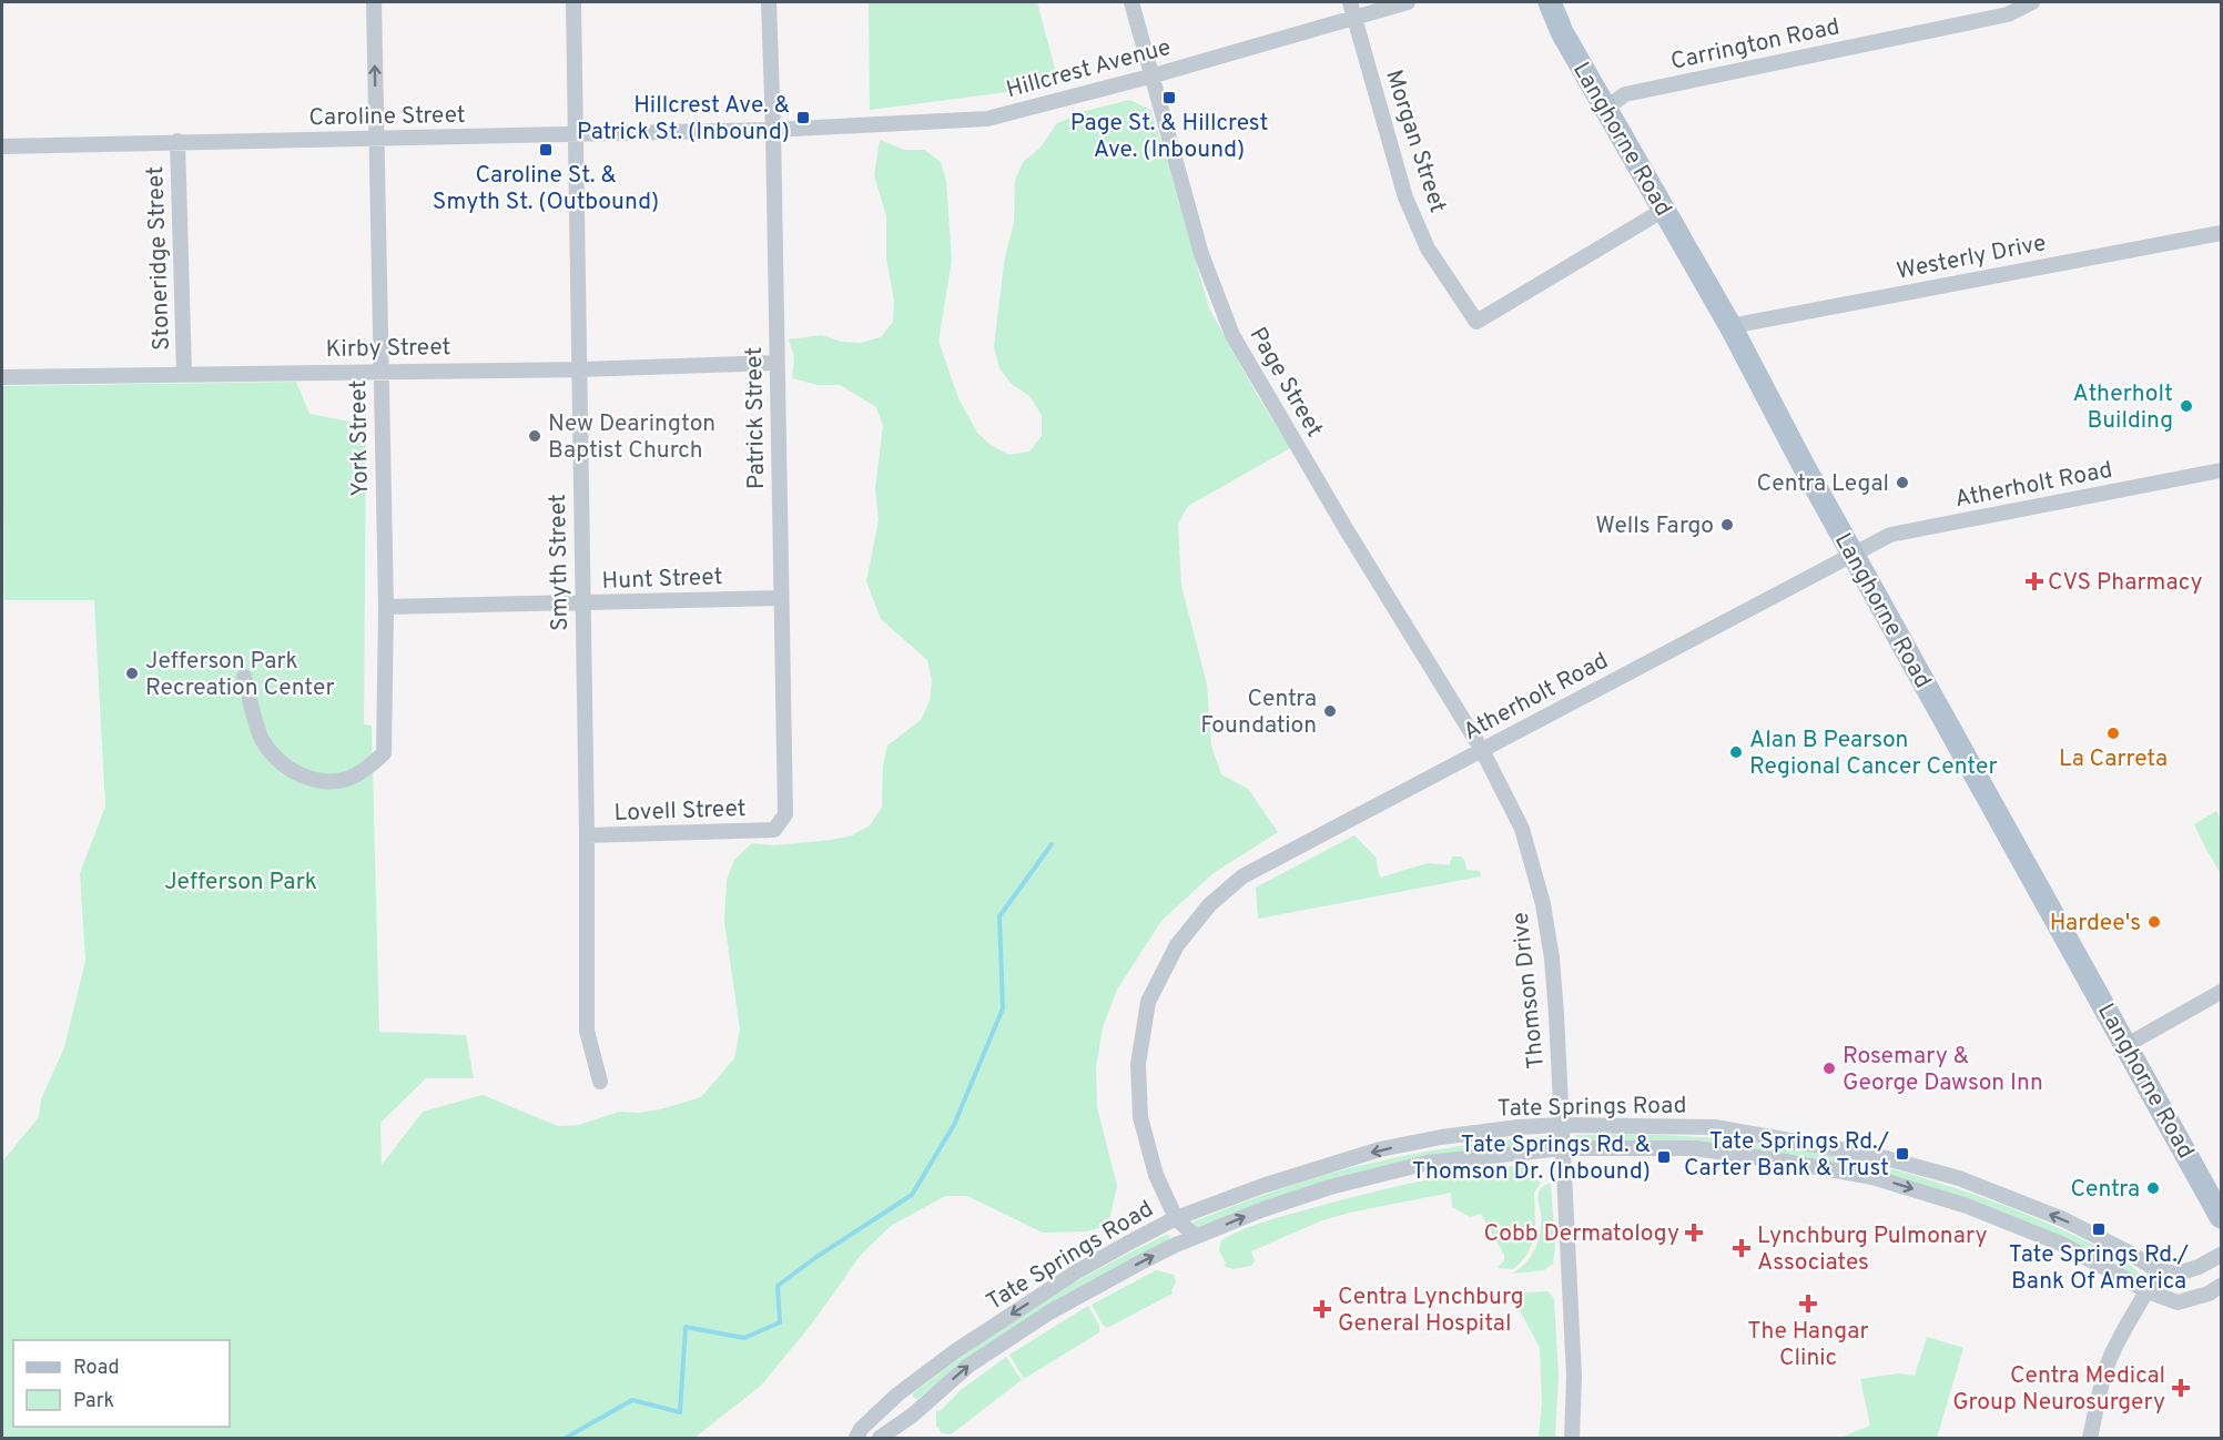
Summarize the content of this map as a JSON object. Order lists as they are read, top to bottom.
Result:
{
  "streets": {
    "main road": ["Langhorne Road"],
    "street": [
      "Carrington Road",
      "Hillcrest Avenue",
      "Caroline Street",
      "Morgan Street",
      "Westerly Drive",
      "Stoneridge Street",
      "Kirby Street",
      "Page Street",
      "Patrick Street",
      "York Street",
      "Atherholt Road",
      "Smyth Street",
      "Hunt Street",
      "Lovell Street",
      "Thomson Drive",
      "Tate Springs Road"
    ]
  },
  "crossings": [
    ["Carrington Road", "Langhorne Road"],
    ["Hillcrest Avenue", "Caroline Street"],
    ["Hillcrest Avenue", "Morgan Street"],
    ["Hillcrest Avenue", "Page Street"],
    ["Hillcrest Avenue", "Patrick Street"],
    ["Caroline Street", "Stoneridge Street"],
    ["Caroline Street", "Patrick Street"],
    ["Caroline Street", "York Street"],
    ["Caroline Street", "Smyth Street"],
    ["Langhorne Road", "Morgan Street"],
    ["Langhorne Road", "Westerly Drive"],
    ["Langhorne Road", "Atherholt Road"],
    ["Stoneridge Street", "Kirby Street"],
    ["Kirby Street", "Patrick Street"],
    ["Kirby Street", "York Street"],
    ["Kirby Street", "Smyth Street"],
    ["Page Street", "Atherholt Road"],
    ["Page Street", "Thomson Drive"],
    ["Patrick Street", "Hunt Street"],
    ["Patrick Street", "Lovell Street"],
    ["York Street", "Hunt Street"],
    ["Atherholt Road", "Thomson Drive"],
    ["Atherholt Road", "Tate Springs Road"],
    ["Smyth Street", "Hunt Street"],
    ["Smyth Street", "Lovell Street"],
    ["Thomson Drive", "Tate Springs Road"]
  ],
  "parks": ["Jefferson Park"],
  "places": {
    "transit": [
      "Page St. & Hillcrest Ave. (Inbound)",
      "Hillcrest Ave. & Patrick St. (Inbound)",
      "Caroline St. & Smyth St. (Outbound)",
      "Tate Springs Rd./ Carter Bank & Trust",
      "Tate Springs Rd. & Thomson Dr. (Inbound)",
      "Tate Springs Rd./ Bank Of America"
    ],
    "other": [
      "Atherholt Building",
      "New Dearington Baptist Church",
      "Centra Legal",
      "Wells Fargo",
      "Jefferson Park Recreation Center",
      "Centra Foundation",
      "La Carreta",
      "Alan B Pearson Regional Cancer Center",
      "Hardee's",
      "Rosemary & George Dawson Inn",
      "Centra"
    ],
    "health": [
      "CVS Pharmacy",
      "Cobb Dermatology",
      "Lynchburg Pulmonary Associates",
      "The Hangar Clinic",
      "Centra Lynchburg General Hospital",
      "Centra Medical Group Neurosurgery"
    ]
  },
  "legend": ["Road", "Park"]
}
